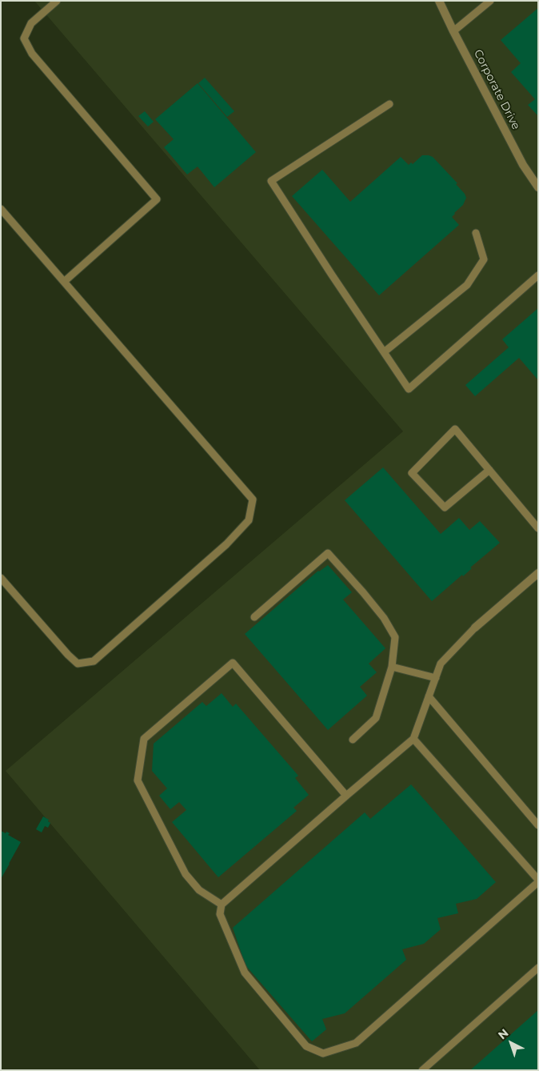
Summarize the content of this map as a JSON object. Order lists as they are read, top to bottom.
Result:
{
  "streets": {
    "street": ["Corporate Drive"]
  },
  "north": "top left"
}
